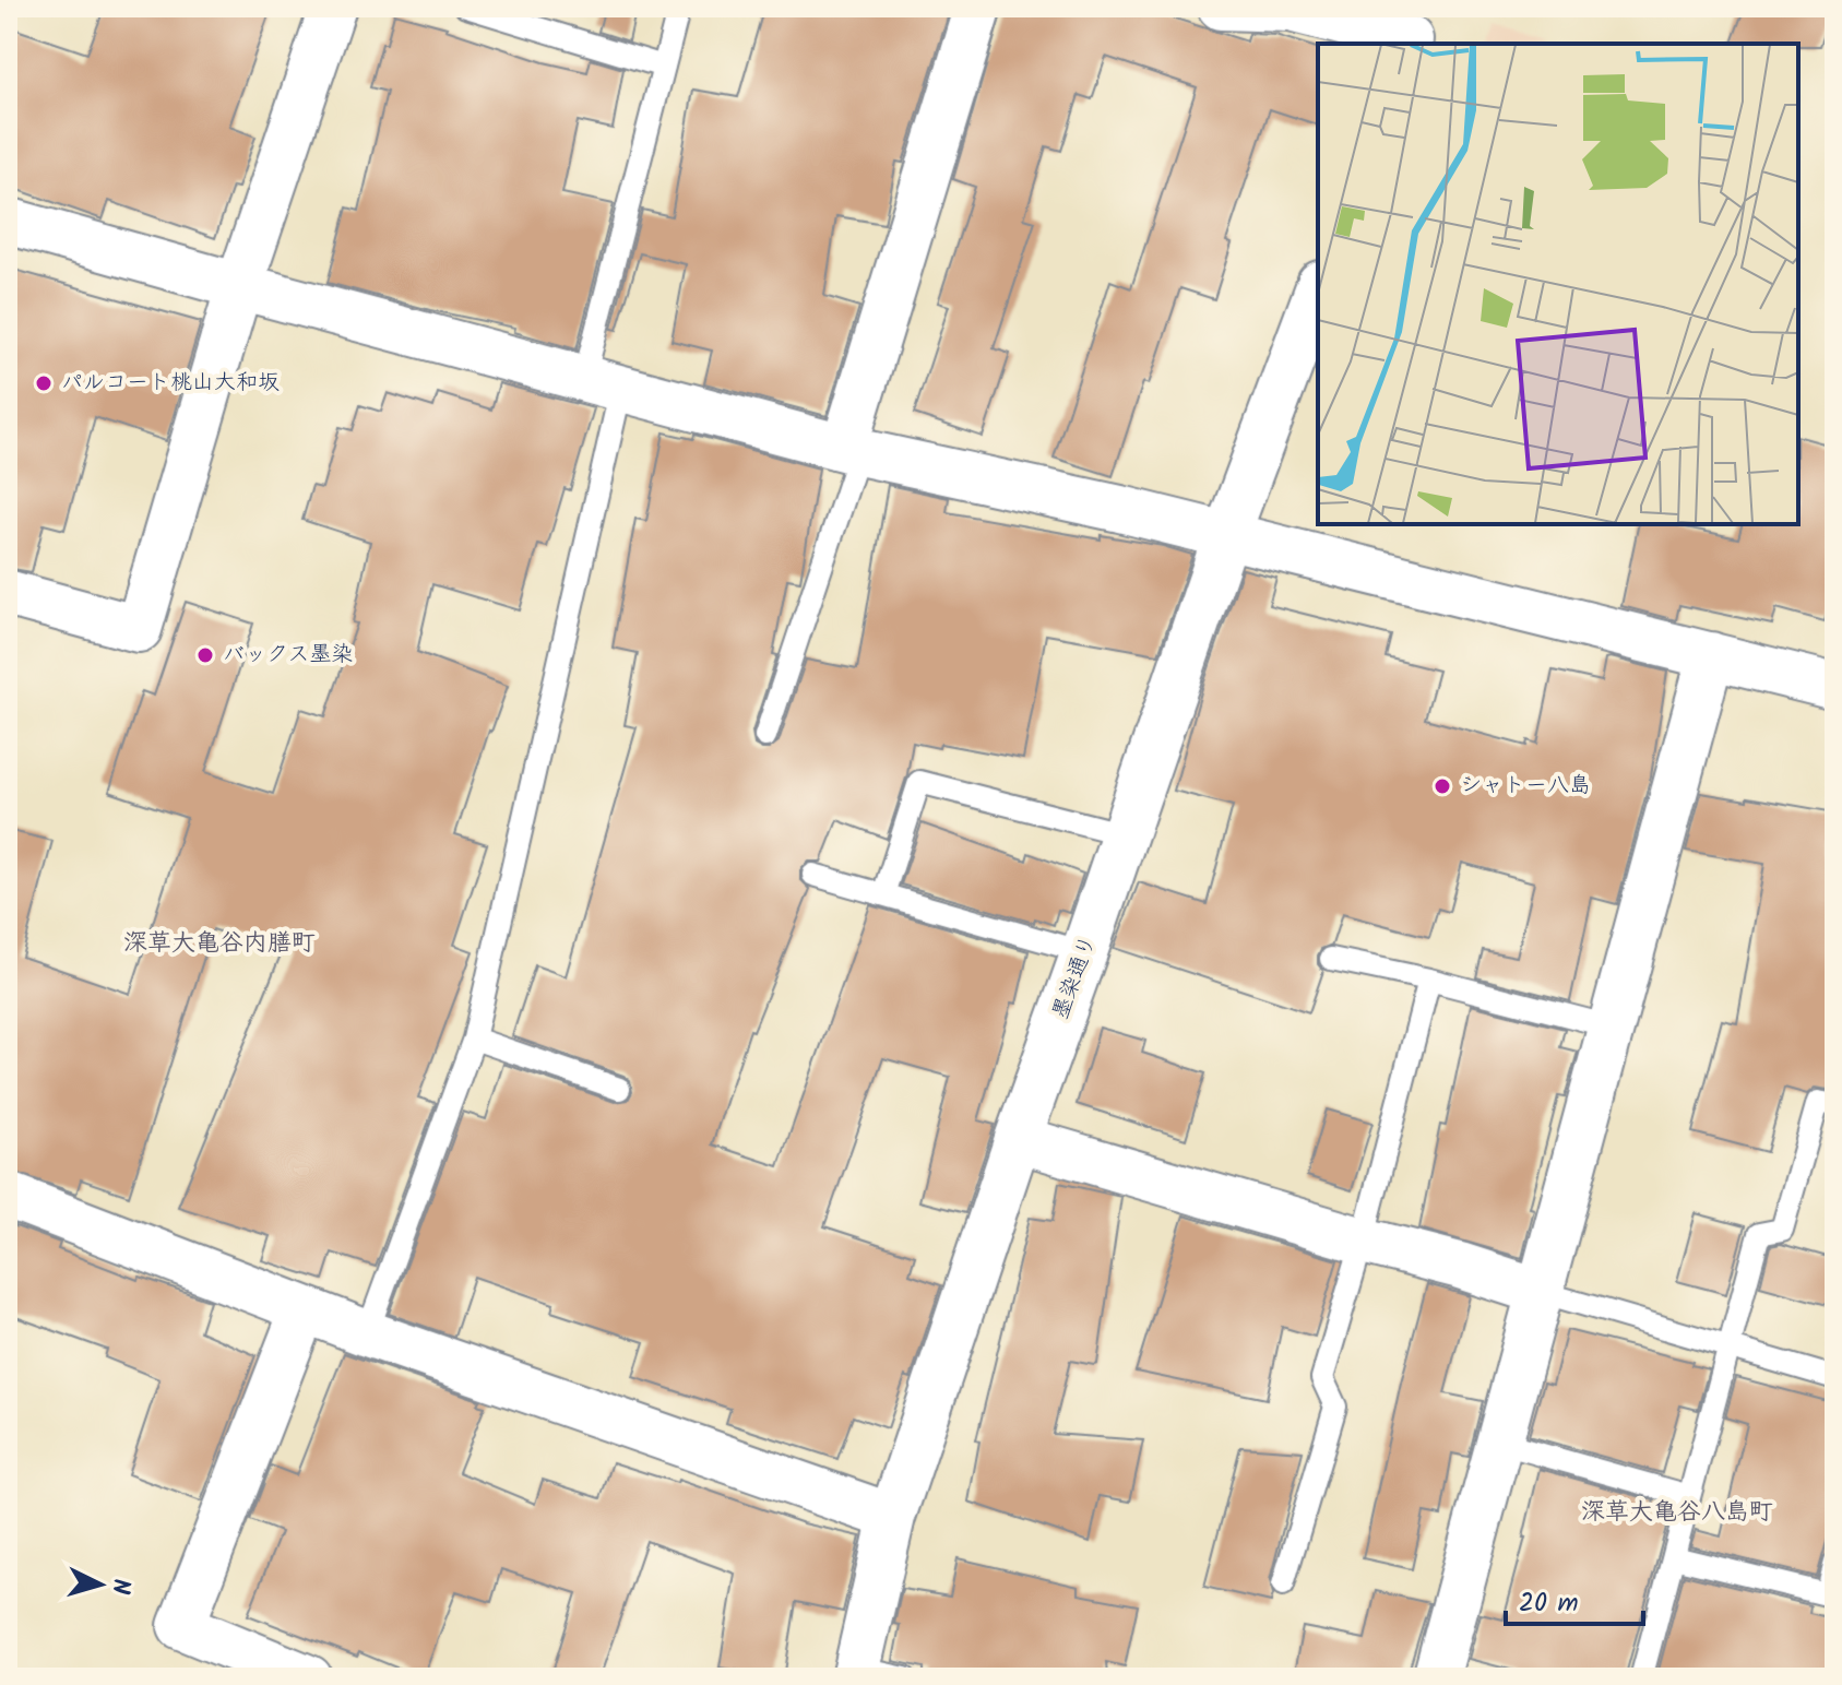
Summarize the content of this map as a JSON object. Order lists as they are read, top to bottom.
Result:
{
  "streets": {
    "street": ["墨染通り"]
  },
  "districts": ["深草大亀谷内膳町", "深草大亀谷八島町"],
  "places": ["パルコート桃山大和坂", "バックス墨染", "シャトー八島"],
  "scale_bar": "20 m",
  "north": "right"
}
